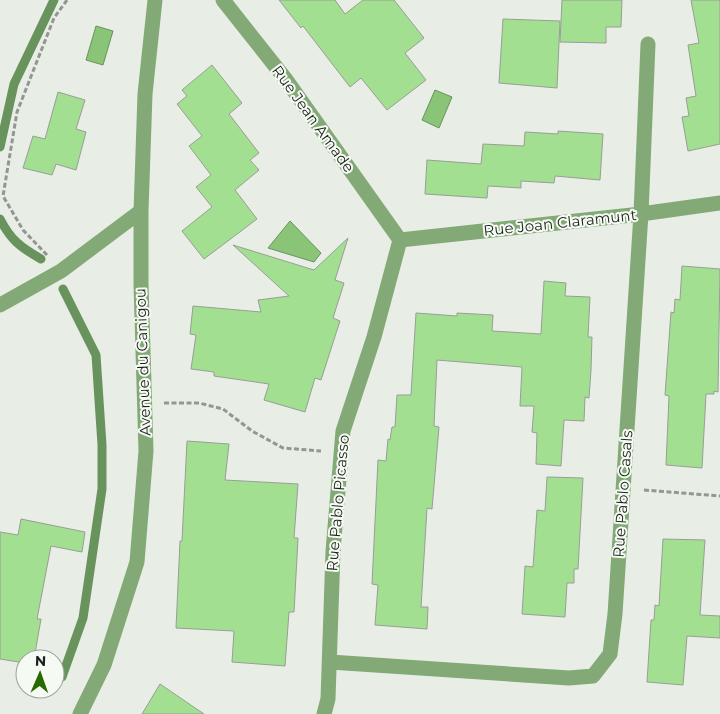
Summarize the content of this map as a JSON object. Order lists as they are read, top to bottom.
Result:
{
  "streets": {
    "street": [
      "Rue Jean Amade",
      "Rue Joan Claramunt",
      "Avenue du Canigou",
      "Rue Pablo Casals",
      "Rue Pablo Picasso"
    ]
  },
  "crossings": [
    ["Rue Jean Amade", "Rue Joan Claramunt"],
    ["Rue Jean Amade", "Rue Pablo Picasso"],
    ["Rue Joan Claramunt", "Rue Pablo Casals"],
    ["Rue Joan Claramunt", "Rue Pablo Picasso"],
    ["Rue Pablo Casals", "Rue Pablo Picasso"]
  ],
  "north": "top"
}
